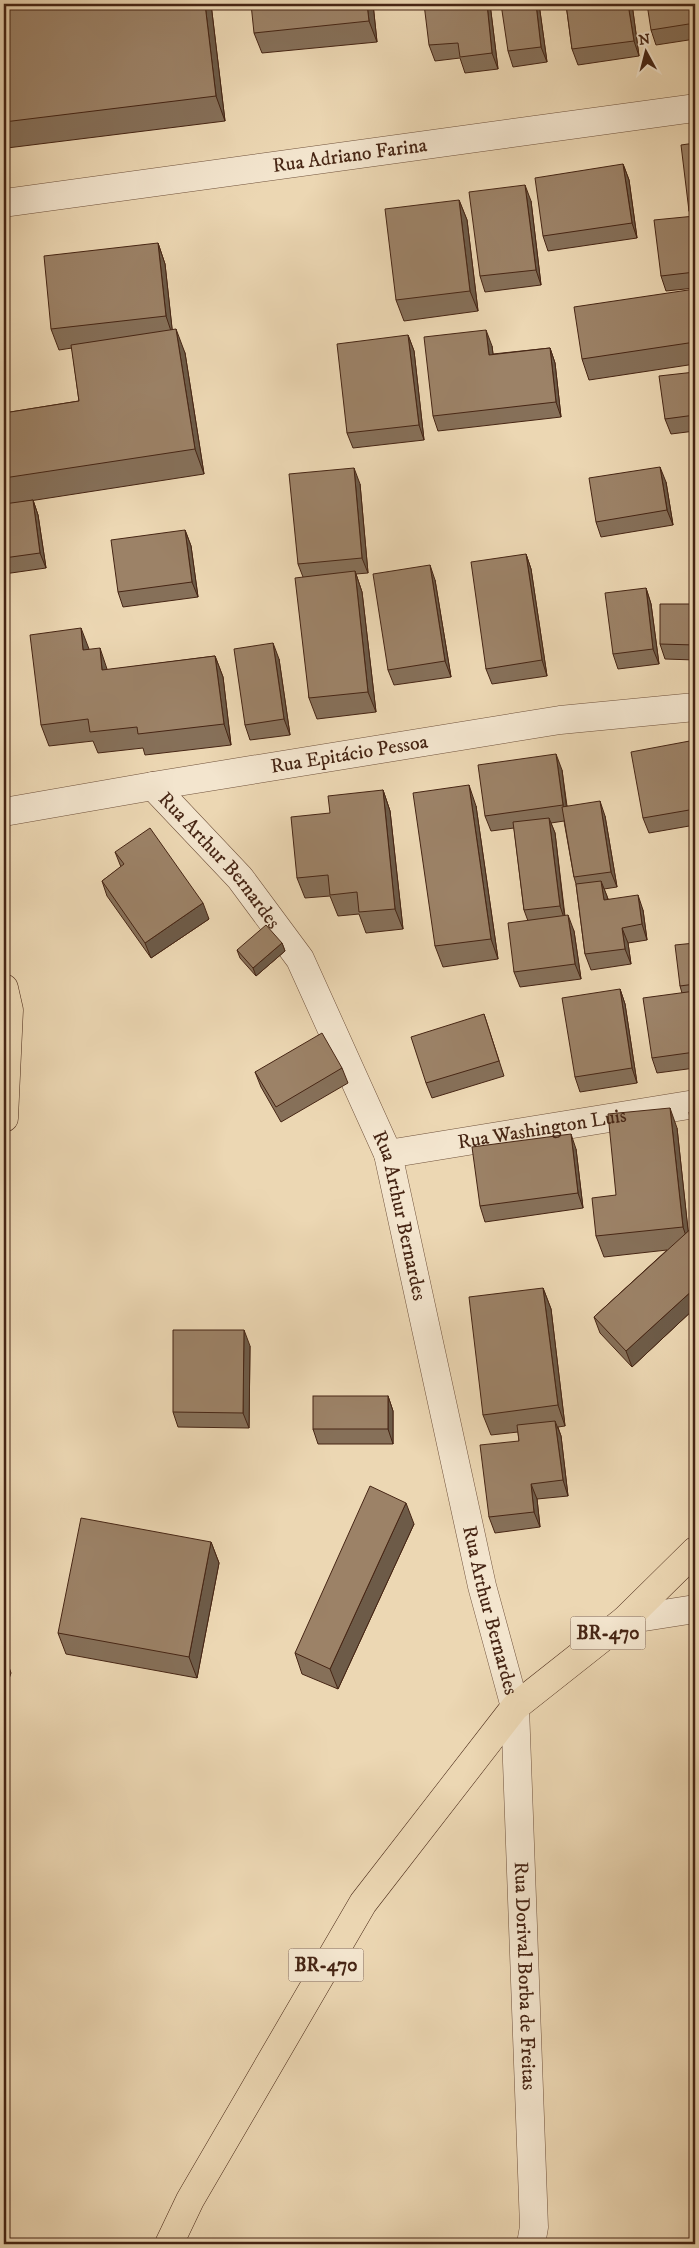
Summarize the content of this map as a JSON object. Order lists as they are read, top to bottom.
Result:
{
  "streets": {
    "main road": ["BR-470"],
    "street": [
      "Rua Adriano Farina",
      "Rua Epitácio Pessoa",
      "Rua Arthur Bernardes",
      "Rua Washington Luis",
      "Rua Dorival Borba de Freitas"
    ]
  },
  "crossings": [
    ["Rua Epitácio Pessoa", "Rua Arthur Bernardes"],
    ["Rua Arthur Bernardes", "Rua Washington Luis"],
    ["Rua Arthur Bernardes", "BR-470"],
    ["Rua Arthur Bernardes", "Rua Dorival Borba de Freitas"],
    ["BR-470", "Rua Dorival Borba de Freitas"]
  ],
  "north": "top"
}
